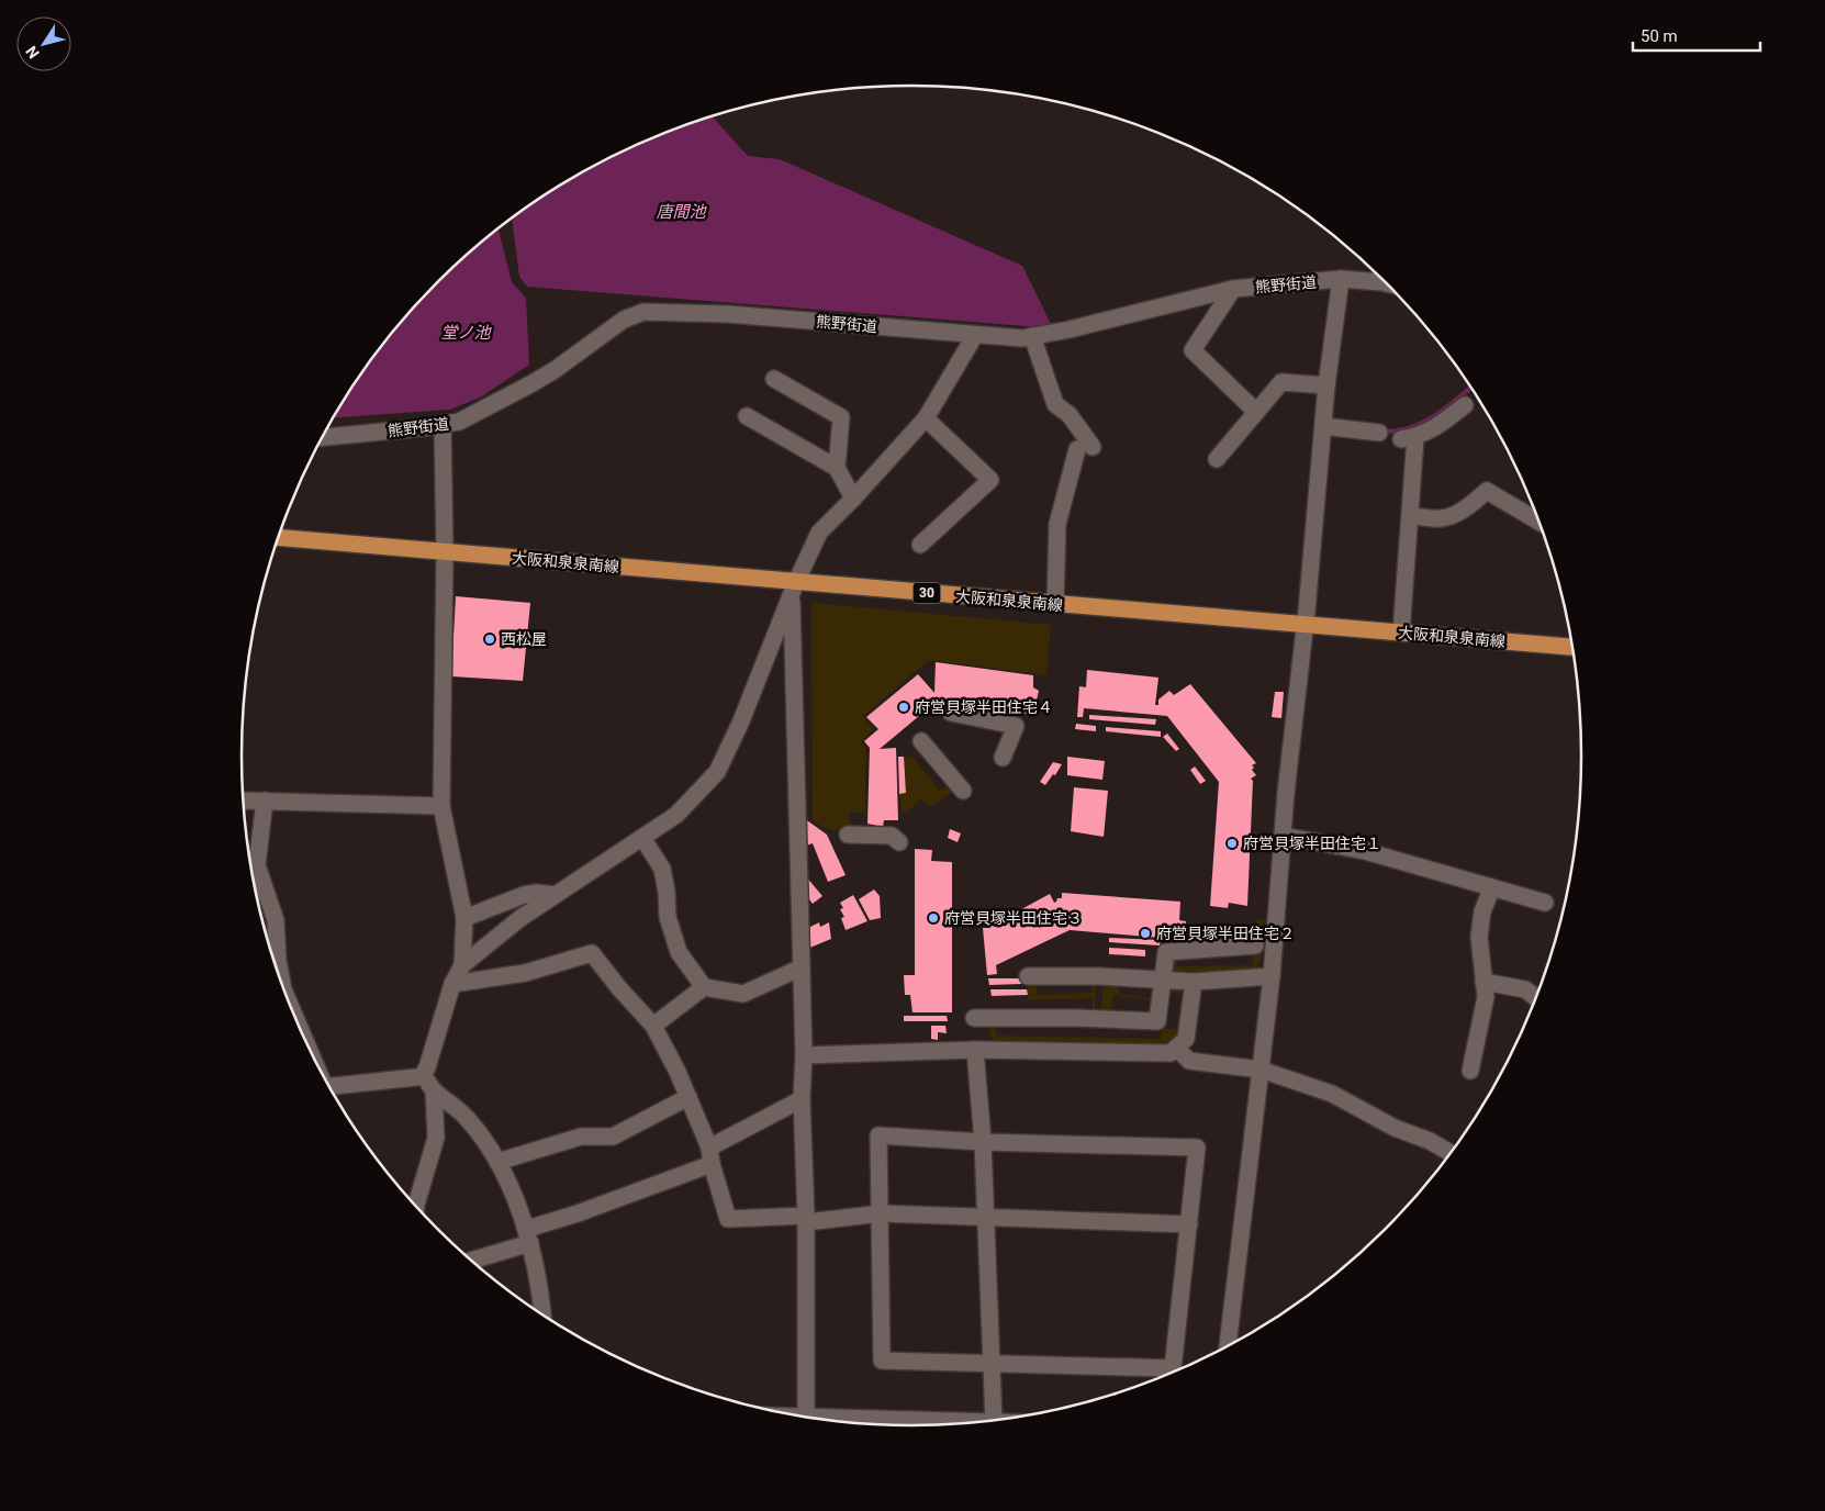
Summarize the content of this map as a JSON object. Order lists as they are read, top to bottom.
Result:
{
  "streets": {
    "main road": ["大阪和泉泉南線", "30"],
    "street": ["熊野街道"]
  },
  "water": ["唐間池", "堂ノ池"],
  "places": [
    "西松屋",
    "府営貝塚半田住宅４",
    "府営貝塚半田住宅１",
    "府営貝塚半田住宅３",
    "府営貝塚半田住宅２"
  ],
  "scale_bar": "50 m",
  "north": "bottom left"
}
